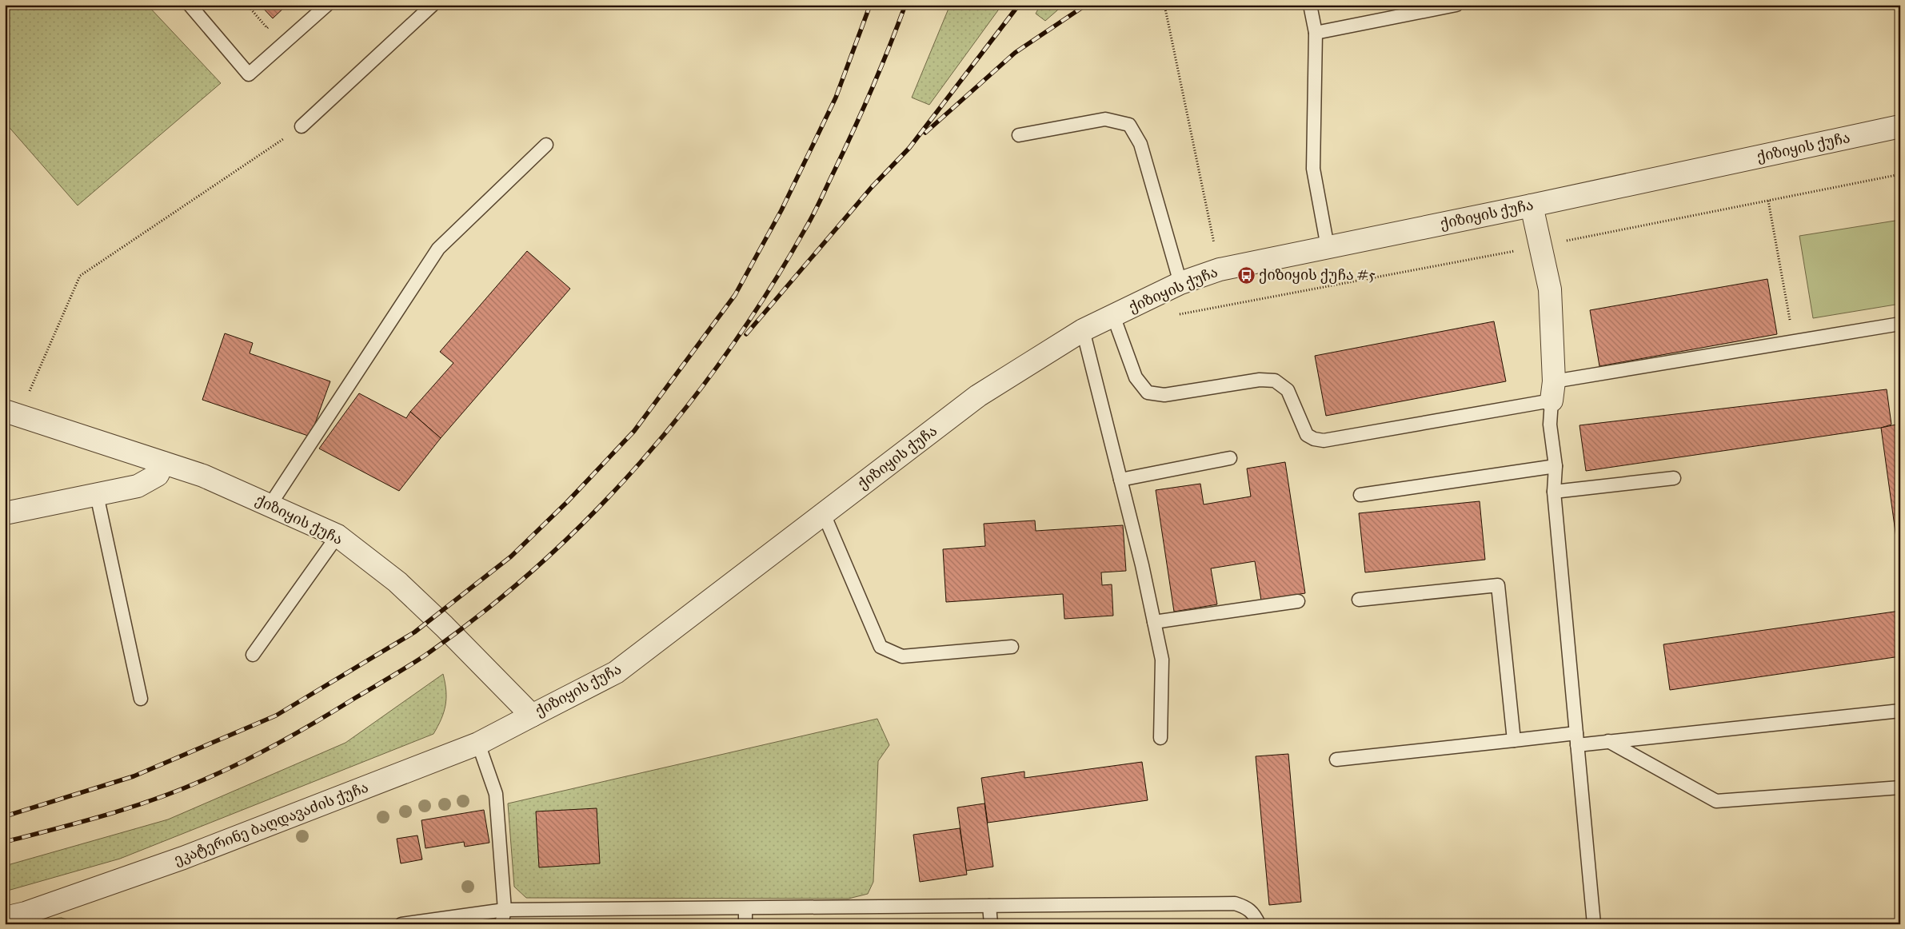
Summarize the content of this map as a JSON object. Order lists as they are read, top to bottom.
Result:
{
  "streets": {
    "street": ["ქიზიყის ქუჩა", "ეკატერინე ბაღდავაძის ქუჩა"]
  },
  "crossings": [
    ["ქიზიყის ქუჩა", "ეკატერინე ბაღდავაძის ქუჩა"]
  ],
  "places": {
    "bus stop": ["ქიზიყის ქუჩა #5"]
  }
}
